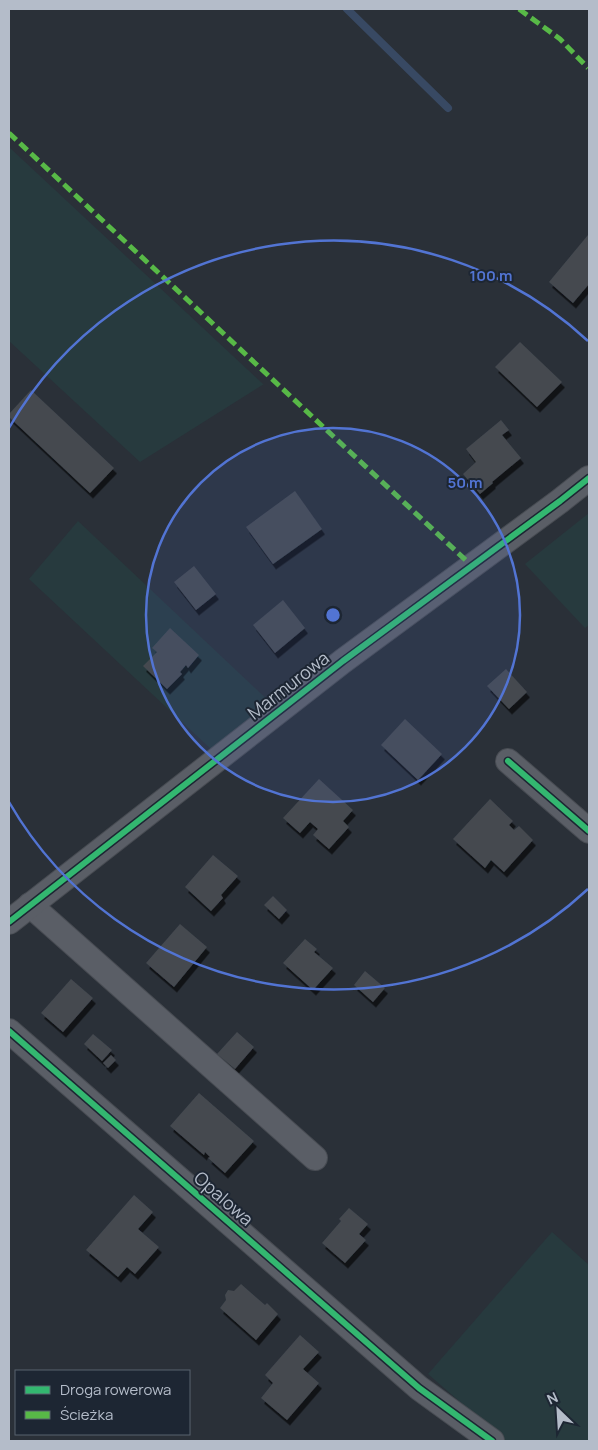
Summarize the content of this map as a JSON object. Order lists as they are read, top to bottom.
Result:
{
  "streets": {
    "street": ["Marmurowa", "Opalowa"]
  },
  "legend": ["Droga rowerowa", "Ścieżka"],
  "north": "top left",
  "rings": ["100 m", "50 m"]
}
